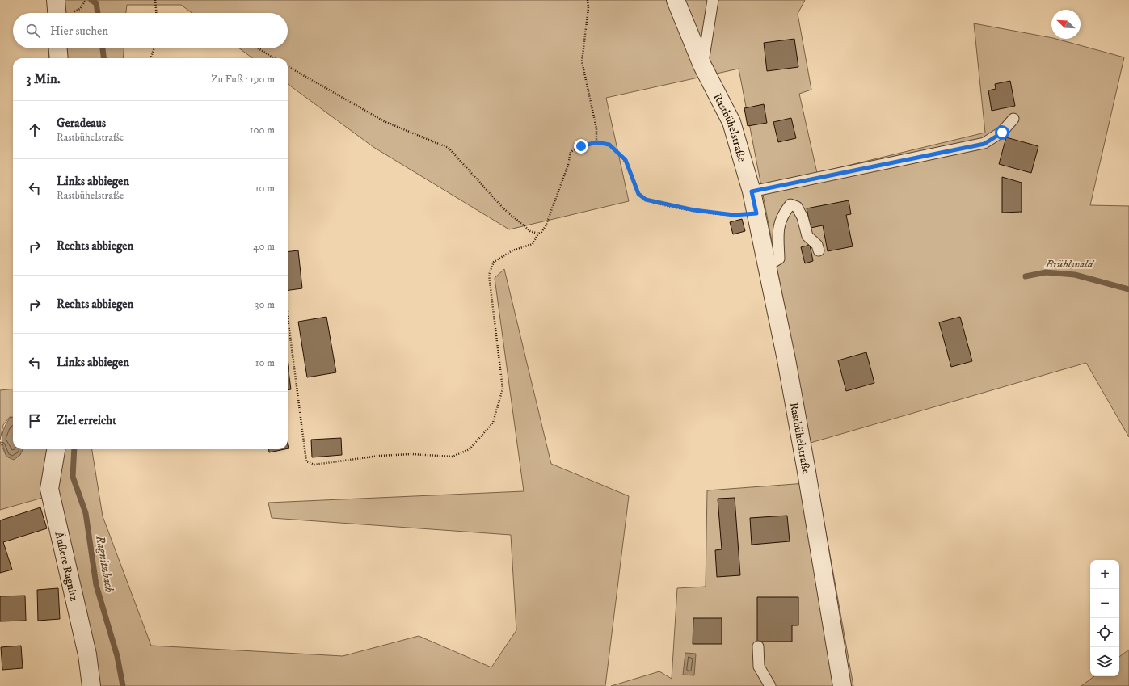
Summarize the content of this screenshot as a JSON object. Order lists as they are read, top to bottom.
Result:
{
  "streets": {
    "street": ["Rastbühelstraße", "Äußere Ragnitz"]
  },
  "water": ["Ragnitzbach"],
  "parks": ["Brühlwald"],
  "north": "top left",
  "page": {
    "search": "Hier suchen",
    "heading": ["3 Min.", "Zu Fuß · 190 m"],
    "list": [
      ["Geradeaus", "Rastbühelstraße", "100 m"],
      ["Links abbiegen", "Rastbühelstraße", "10 m"],
      ["Rechts abbiegen", "40 m"],
      ["Rechts abbiegen", "30 m"],
      ["Links abbiegen", "10 m"],
      "Ziel erreicht"
    ],
    "map_buttons": ["+", "−"]
  }
}
